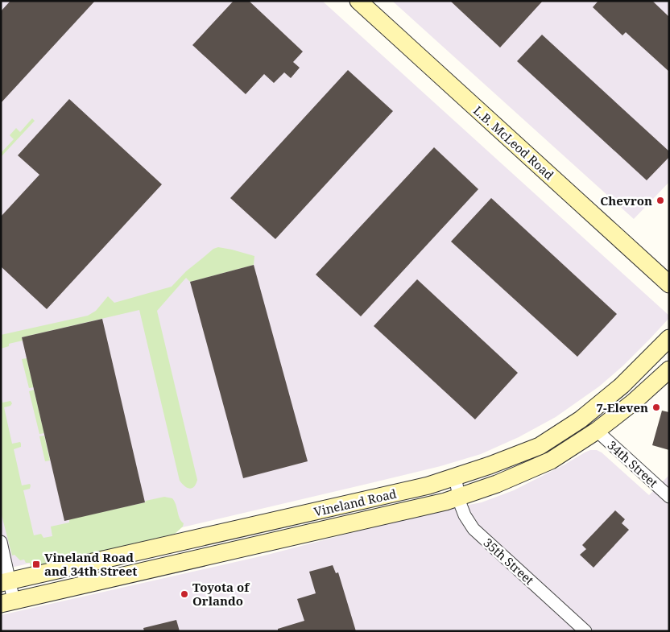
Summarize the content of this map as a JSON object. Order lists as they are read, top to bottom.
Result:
{
  "streets": {
    "street": [
      "L.B. McLeod Road",
      "34th Street",
      "Vineland Road",
      "35th Street"
    ]
  },
  "crossings": [
    ["34th Street", "Vineland Road"],
    ["Vineland Road", "35th Street"]
  ],
  "places": {
    "other": ["Chevron", "7-Eleven", "Toyota of Orlando"],
    "transit": ["Vineland Road and 34th Street"]
  }
}
